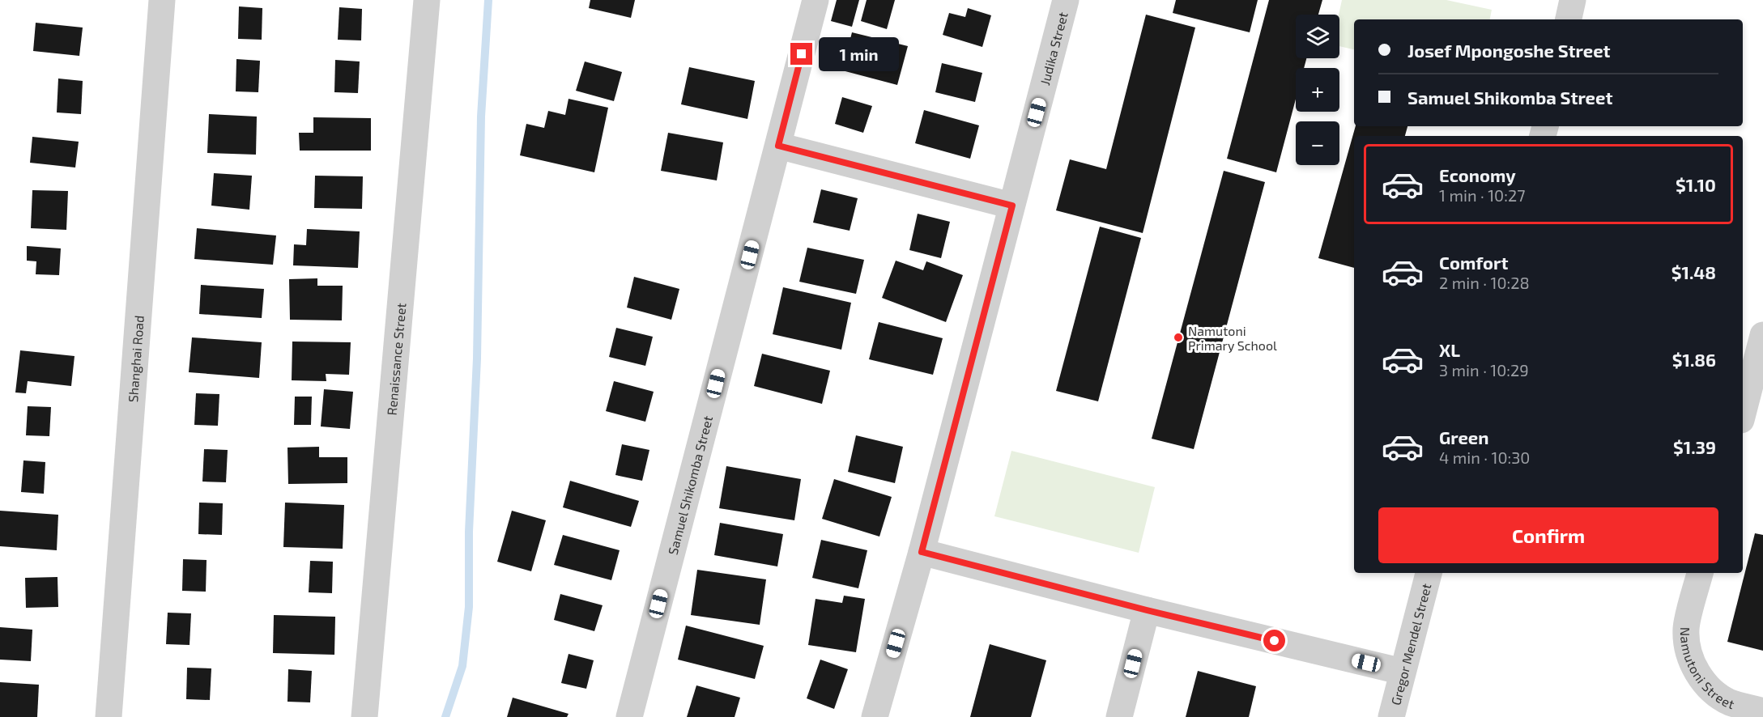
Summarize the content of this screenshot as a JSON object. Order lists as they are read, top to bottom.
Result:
{
  "streets": {
    "street": [
      "Judika Street",
      "Shanghai Road",
      "Renaissance Street",
      "Samuel Shikomba Street",
      "Gregor Mendel Street",
      "Namutoni Street"
    ]
  },
  "places": ["Namutoni Primary School"],
  "page": {
    "map_buttons": ["+", "−"],
    "banner": ["Josef Mpongoshe Street", "Samuel Shikomba Street"],
    "bubble": "1 min",
    "list": [
      {
        "name": "Economy",
        "note": "1 min · 10:27",
        "value": "$1.10"
      },
      {
        "name": "Comfort",
        "note": "2 min · 10:28",
        "value": "$1.48"
      },
      {
        "name": "XL",
        "note": "3 min · 10:29",
        "value": "$1.86"
      },
      {
        "name": "Green",
        "note": "4 min · 10:30",
        "value": "$1.39"
      }
    ],
    "buttons": "Confirm"
  }
}
